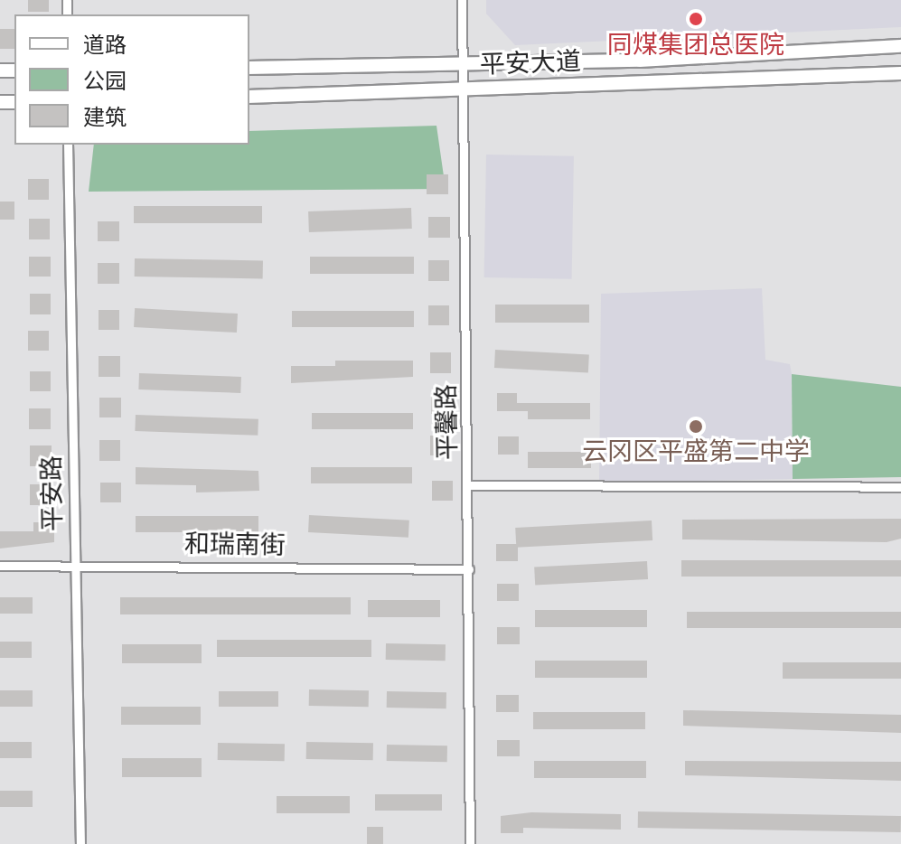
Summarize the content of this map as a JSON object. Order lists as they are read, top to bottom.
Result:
{
  "streets": {
    "main road": ["平安大道"],
    "street": ["平馨路", "平安路", "和瑞南街"]
  },
  "crossings": [
    ["平安大道", "平馨路"],
    ["平馨路", "和瑞南街"],
    ["平安路", "和瑞南街"]
  ],
  "places": ["同煤集团总医院", "云冈区平盛第二中学"],
  "legend": ["道路", "公园", "建筑"]
}
